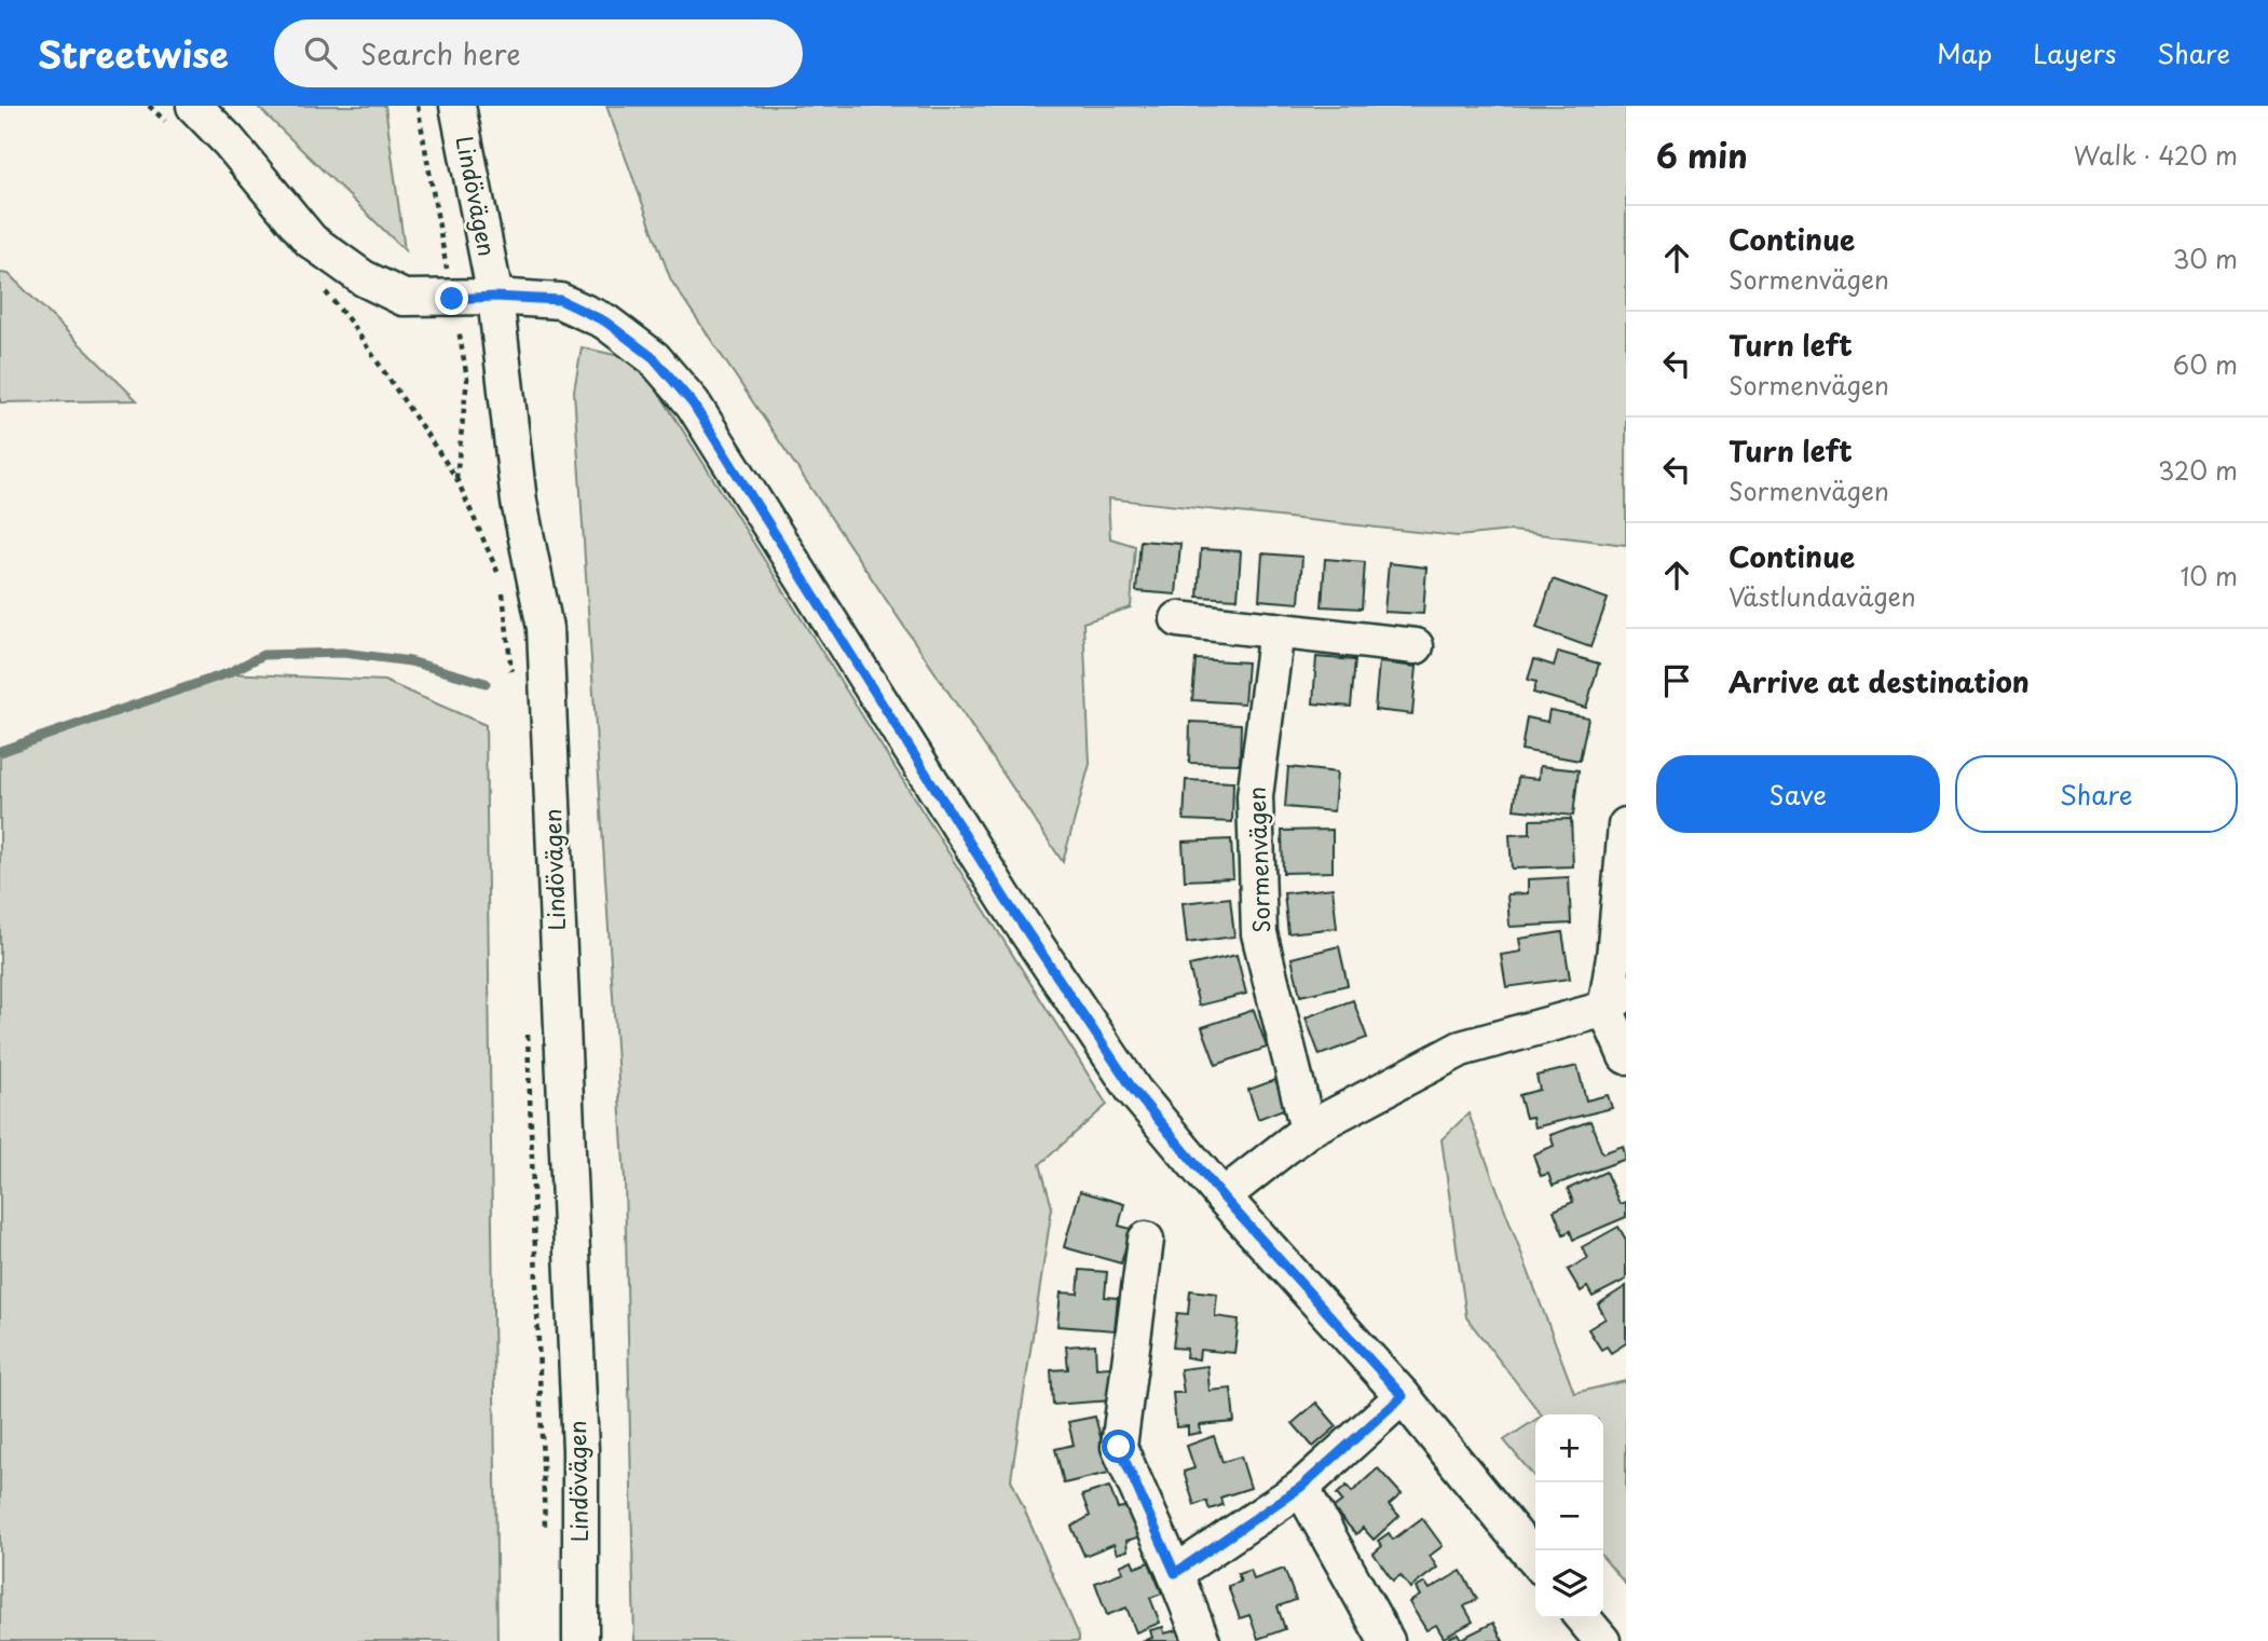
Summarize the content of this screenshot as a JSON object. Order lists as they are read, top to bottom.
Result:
{
  "streets": {
    "street": ["Lindövägen", "Sormenvägen"]
  },
  "page": {
    "header": "Streetwise",
    "search": "Search here",
    "nav": ["Map", "Layers", "Share"],
    "heading": ["6 min", "Walk · 420 m"],
    "list": [
      ["Continue", "Sormenvägen", "30 m"],
      ["Turn left", "Sormenvägen", "60 m"],
      ["Turn left", "Sormenvägen", "320 m"],
      ["Continue", "Västlundavägen", "10 m"],
      "Arrive at destination"
    ],
    "buttons": ["Save", "Share"],
    "map_buttons": ["+", "−"]
  }
}
